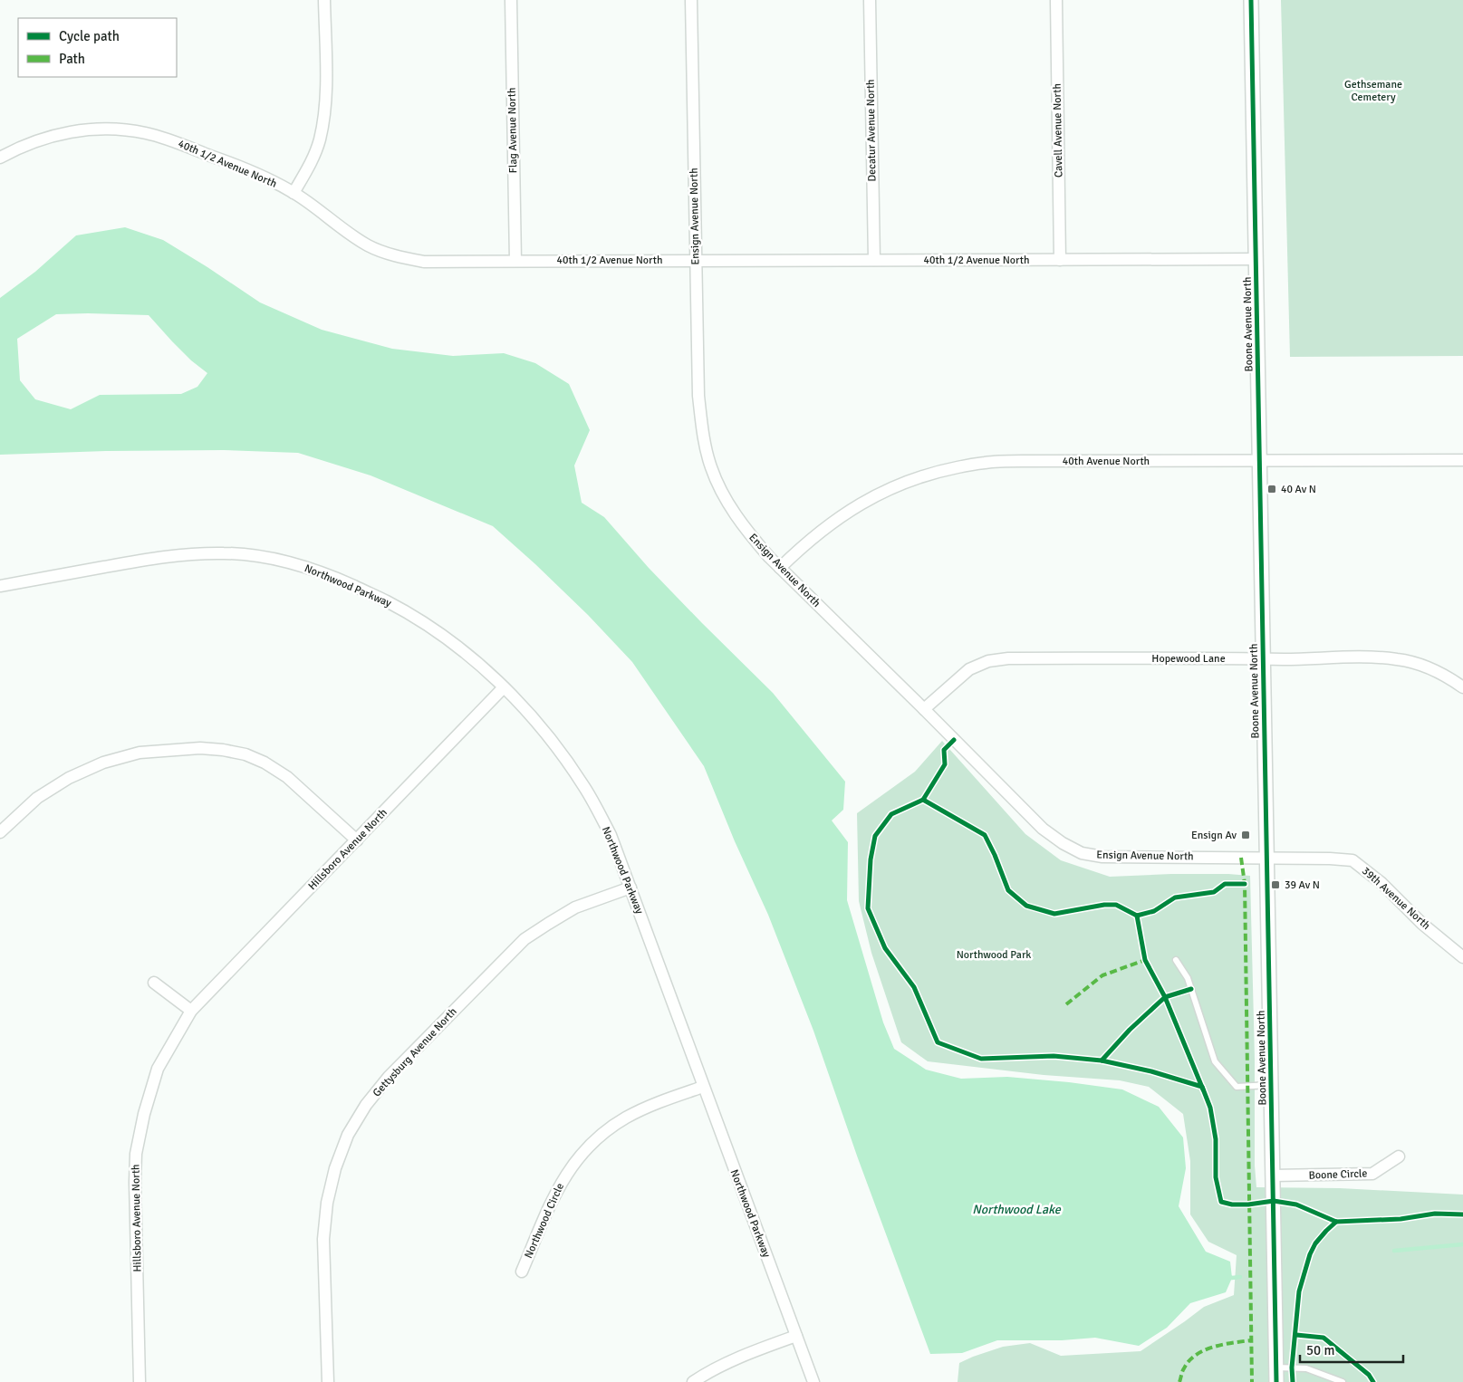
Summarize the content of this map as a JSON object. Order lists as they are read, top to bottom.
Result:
{
  "streets": {
    "street": [
      "Flag Avenue North",
      "Decatur Avenue North",
      "Cavell Avenue North",
      "40th 1/2 Avenue North",
      "Ensign Avenue North",
      "Boone Avenue North",
      "40th Avenue North",
      "Northwood Parkway",
      "Hopewood Lane",
      "Hillsboro Avenue North",
      "39th Avenue North",
      "Gettysburg Avenue North",
      "Boone Circle",
      "Northwood Circle"
    ]
  },
  "crossings": [
    ["Flag Avenue North", "40th 1/2 Avenue North"],
    ["Decatur Avenue North", "40th 1/2 Avenue North"],
    ["Cavell Avenue North", "40th 1/2 Avenue North"],
    ["40th 1/2 Avenue North", "Ensign Avenue North"],
    ["40th 1/2 Avenue North", "Boone Avenue North"],
    ["Ensign Avenue North", "Boone Avenue North"],
    ["Ensign Avenue North", "40th Avenue North"],
    ["Ensign Avenue North", "Hopewood Lane"],
    ["Ensign Avenue North", "39th Avenue North"],
    ["Boone Avenue North", "40th Avenue North"],
    ["Boone Avenue North", "Hopewood Lane"],
    ["Boone Avenue North", "39th Avenue North"],
    ["Boone Avenue North", "Boone Circle"],
    ["Northwood Parkway", "Hillsboro Avenue North"],
    ["Northwood Parkway", "Gettysburg Avenue North"],
    ["Northwood Parkway", "Northwood Circle"]
  ],
  "water": ["Northwood Lake"],
  "parks": ["Gethsemane Cemetery", "Northwood Park"],
  "places": {
    "transit": ["40 Av N", "Ensign Av", "39 Av N"]
  },
  "legend": ["Cycle path", "Path"],
  "scale_bar": "50 m"
}
